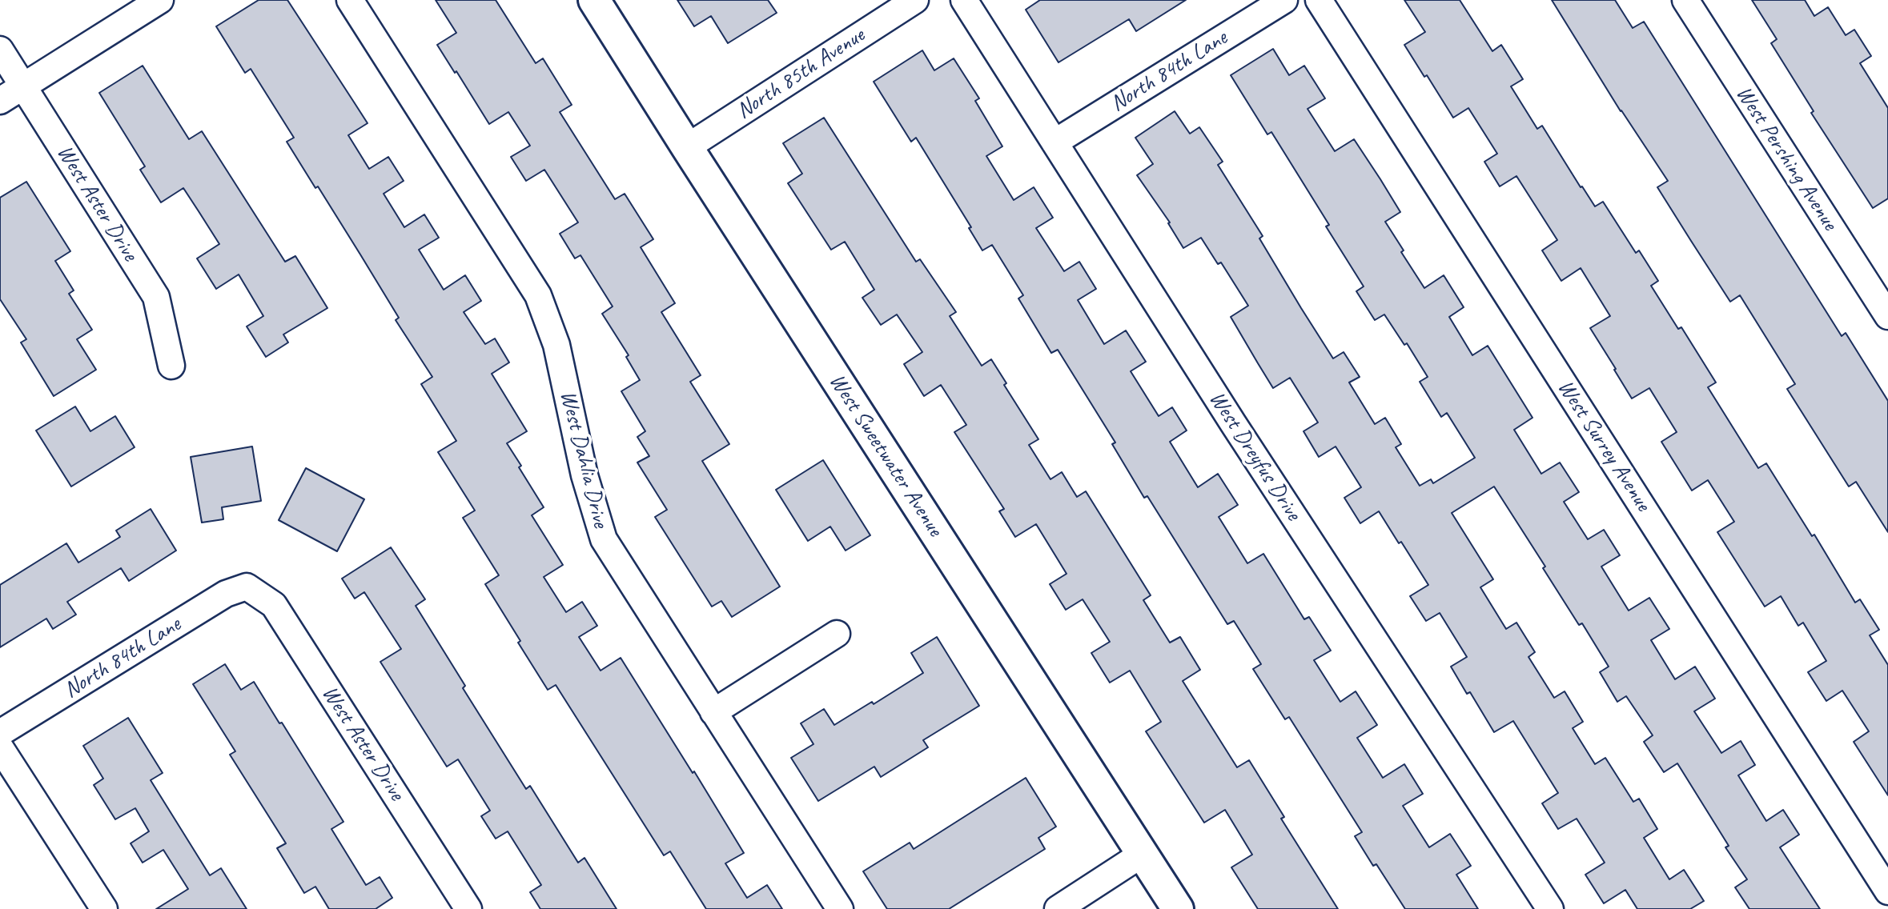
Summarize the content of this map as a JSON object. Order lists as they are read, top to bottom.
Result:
{
  "streets": {
    "street": [
      "North 84th Lane",
      "North 85th Avenue",
      "West Pershing Avenue",
      "West Aster Drive",
      "West Surrey Avenue",
      "West Sweetwater Avenue",
      "West Dreyfus Drive",
      "West Dahlia Drive"
    ]
  },
  "crossings": [
    ["North 84th Lane", "West Aster Drive"],
    ["North 84th Lane", "West Dreyfus Drive"],
    ["North 85th Avenue", "West Sweetwater Avenue"]
  ]
}
